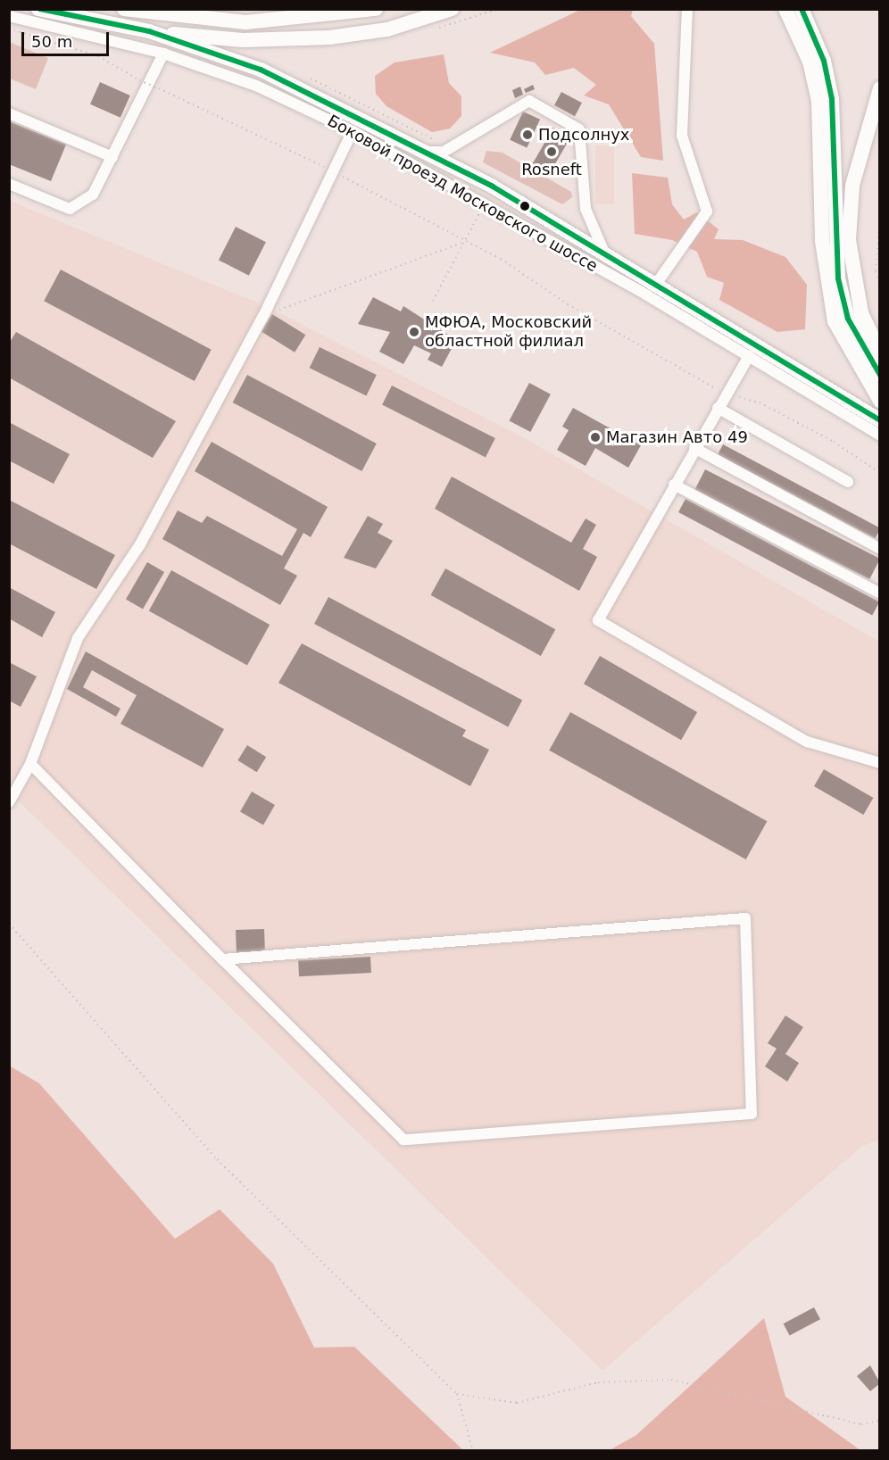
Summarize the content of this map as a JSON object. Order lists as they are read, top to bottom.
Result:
{
  "streets": {
    "street": ["Боковой проезд Московского шоссе"]
  },
  "places": [
    "Подсолнух",
    "Rosneft",
    "МФЮА, Московский областной филиал",
    "Магазин Авто 49"
  ],
  "scale_bar": "50 m"
}
